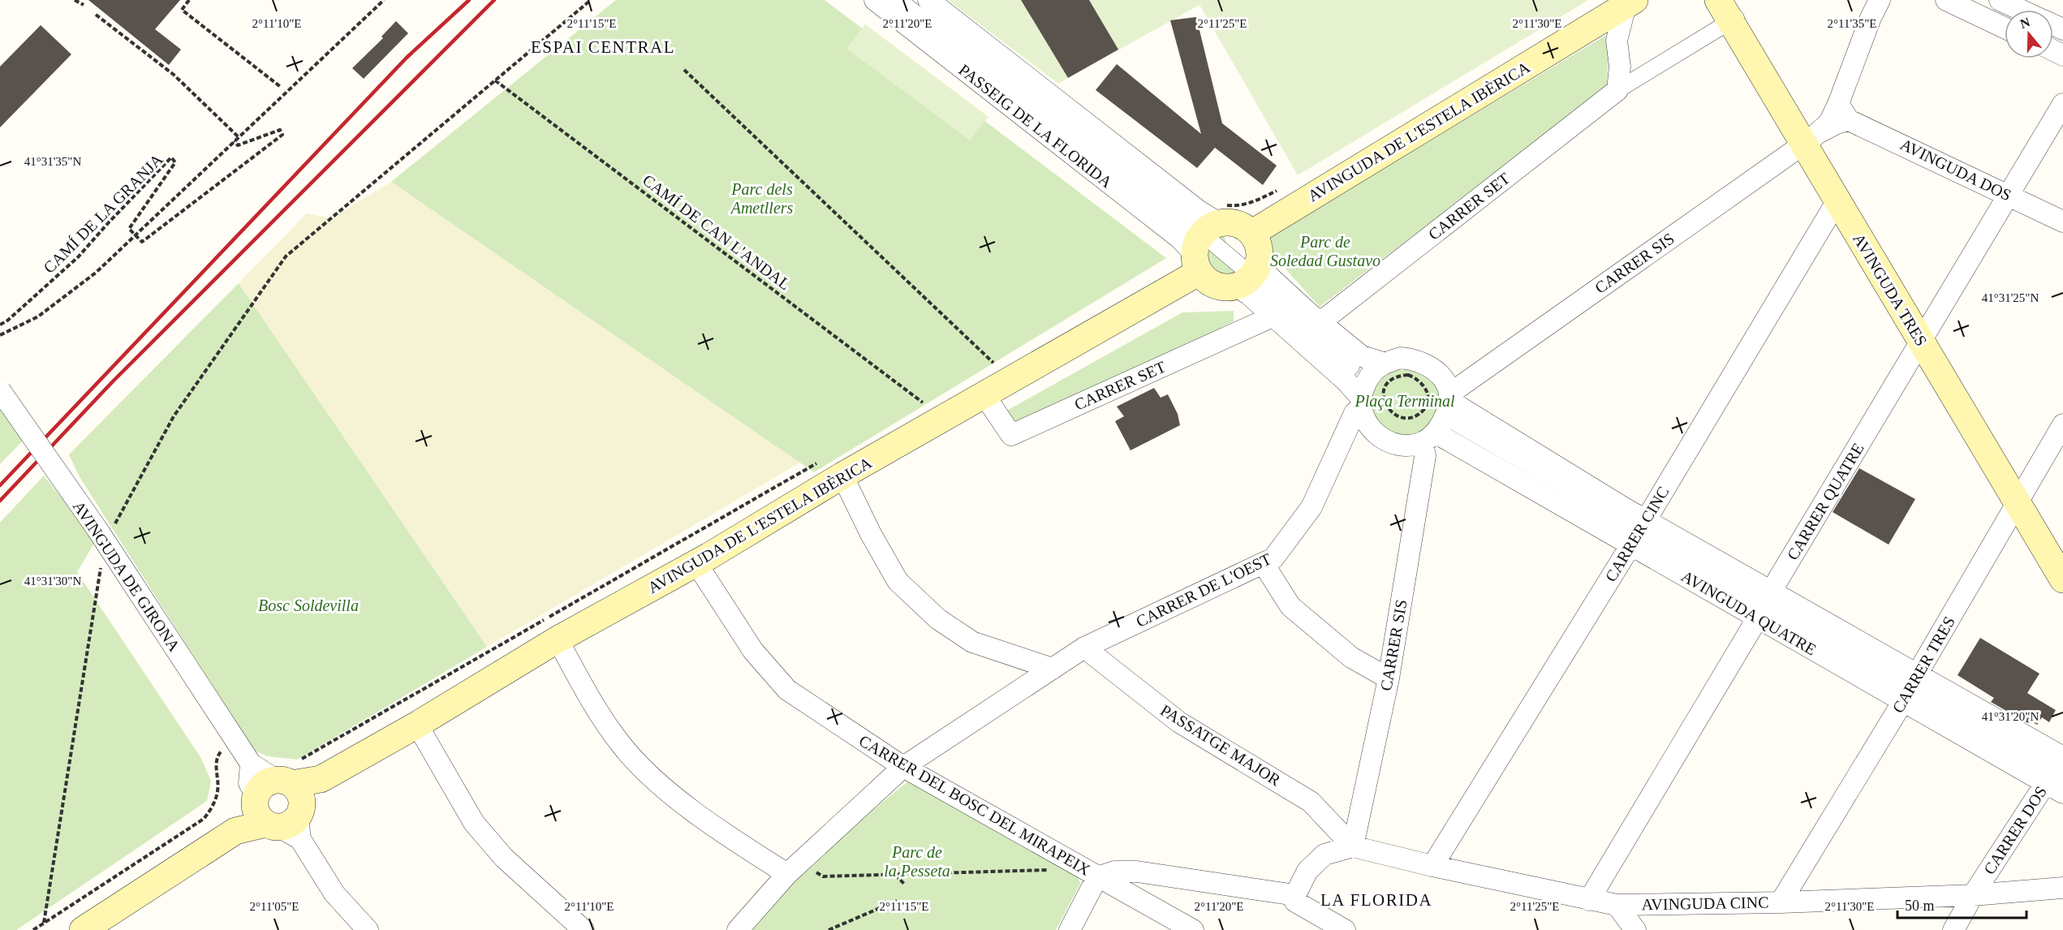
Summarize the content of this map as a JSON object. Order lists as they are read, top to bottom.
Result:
{
  "streets": {
    "main road": ["AVINGUDA DE L'ESTELA IBÈRICA", "AVINGUDA TRES"],
    "street": [
      "PASSEIG DE LA FLORIDA",
      "AVINGUDA DOS",
      "CARRER SET",
      "CARRER SIS",
      "CARRER QUATRE",
      "CARRER CINC",
      "AVINGUDA DE GIRONA",
      "CARRER DE L'OEST",
      "AVINGUDA QUATRE",
      "CARRER TRES",
      "PASSATGE MAJOR",
      "CARRER DEL BOSC DEL MIRAPEIX",
      "CARRER DOS",
      "AVINGUDA CINC"
    ],
    "path": ["CAMÍ DE LA GRANJA", "CAMÍ DE CAN L'ANDAL"]
  },
  "crossings": [
    ["PASSEIG DE LA FLORIDA", "AVINGUDA DE L'ESTELA IBÈRICA"],
    ["AVINGUDA DE L'ESTELA IBÈRICA", "CARRER SET"],
    ["AVINGUDA DE L'ESTELA IBÈRICA", "AVINGUDA DE GIRONA"],
    ["AVINGUDA DE L'ESTELA IBÈRICA", "CARRER DEL BOSC DEL MIRAPEIX"],
    ["AVINGUDA DOS", "CARRER SIS"],
    ["AVINGUDA DOS", "CARRER QUATRE"],
    ["CARRER SET", "AVINGUDA TRES"],
    ["CARRER SIS", "AVINGUDA TRES"],
    ["CARRER SIS", "AVINGUDA QUATRE"],
    ["CARRER SIS", "PASSATGE MAJOR"],
    ["CARRER SIS", "AVINGUDA CINC"],
    ["AVINGUDA TRES", "CARRER QUATRE"],
    ["AVINGUDA TRES", "CARRER CINC"],
    ["AVINGUDA TRES", "CARRER TRES"],
    ["CARRER QUATRE", "AVINGUDA QUATRE"],
    ["CARRER QUATRE", "AVINGUDA CINC"],
    ["CARRER CINC", "AVINGUDA QUATRE"],
    ["CARRER CINC", "AVINGUDA CINC"],
    ["CARRER DE L'OEST", "PASSATGE MAJOR"],
    ["CARRER DE L'OEST", "CARRER DEL BOSC DEL MIRAPEIX"],
    ["AVINGUDA QUATRE", "CARRER TRES"],
    ["AVINGUDA QUATRE", "CARRER DOS"],
    ["CARRER TRES", "AVINGUDA CINC"],
    ["PASSATGE MAJOR", "AVINGUDA CINC"],
    ["CARRER DOS", "AVINGUDA CINC"]
  ],
  "districts": ["ESPAI CENTRAL", "LA FLORIDA"],
  "parks": [
    "Parc dels Ametllers",
    "Parc de Soledad Gustavo",
    "Plaça Terminal",
    "Bosc Soldevilla",
    "Parc de la Pesseta"
  ],
  "scale_bar": "50 m",
  "north": "top",
  "coordinates": [
    "2°11'10\"E",
    "2°11'20\"E",
    "2°11'25\"E",
    "2°11'30\"E",
    "2°11'35\"E",
    "2°11'15\"E",
    "41°31'35\"N",
    "41°31'25\"N",
    "41°31'30\"N",
    "41°31'20\"N",
    "2°11'05\"E"
  ]
}
